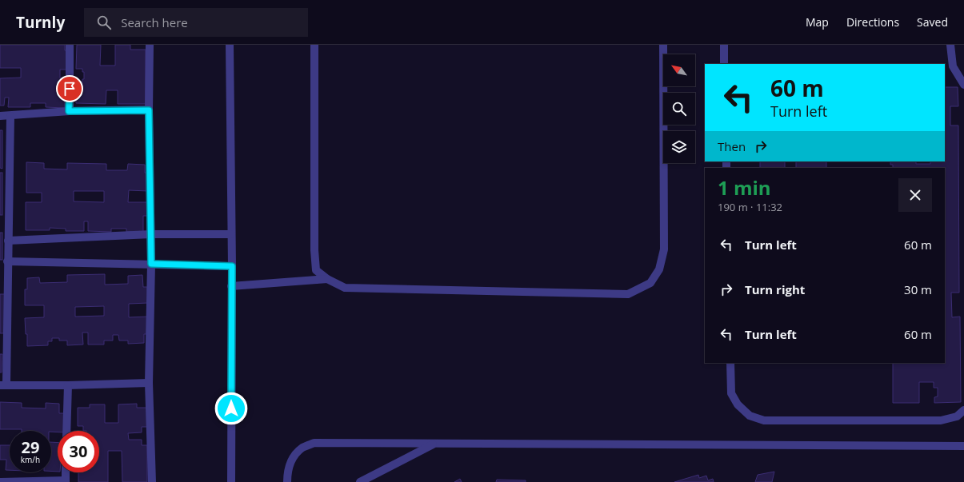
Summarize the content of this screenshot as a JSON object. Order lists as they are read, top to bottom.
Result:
{
  "north": "top left",
  "page": {
    "header": "Turnly",
    "search": "Search here",
    "nav": ["Map", "Directions", "Saved"],
    "turn": ["60 m", "Turn left"],
    "then": "Then",
    "heading": ["1 min", "190 m · 11:32"],
    "list": [
      {
        "name": "Turn left",
        "value": "60 m"
      },
      {
        "name": "Turn right",
        "value": "30 m"
      },
      {
        "name": "Turn left",
        "value": "60 m"
      }
    ],
    "speed": "29 km/h",
    "limit": "30"
  }
}
